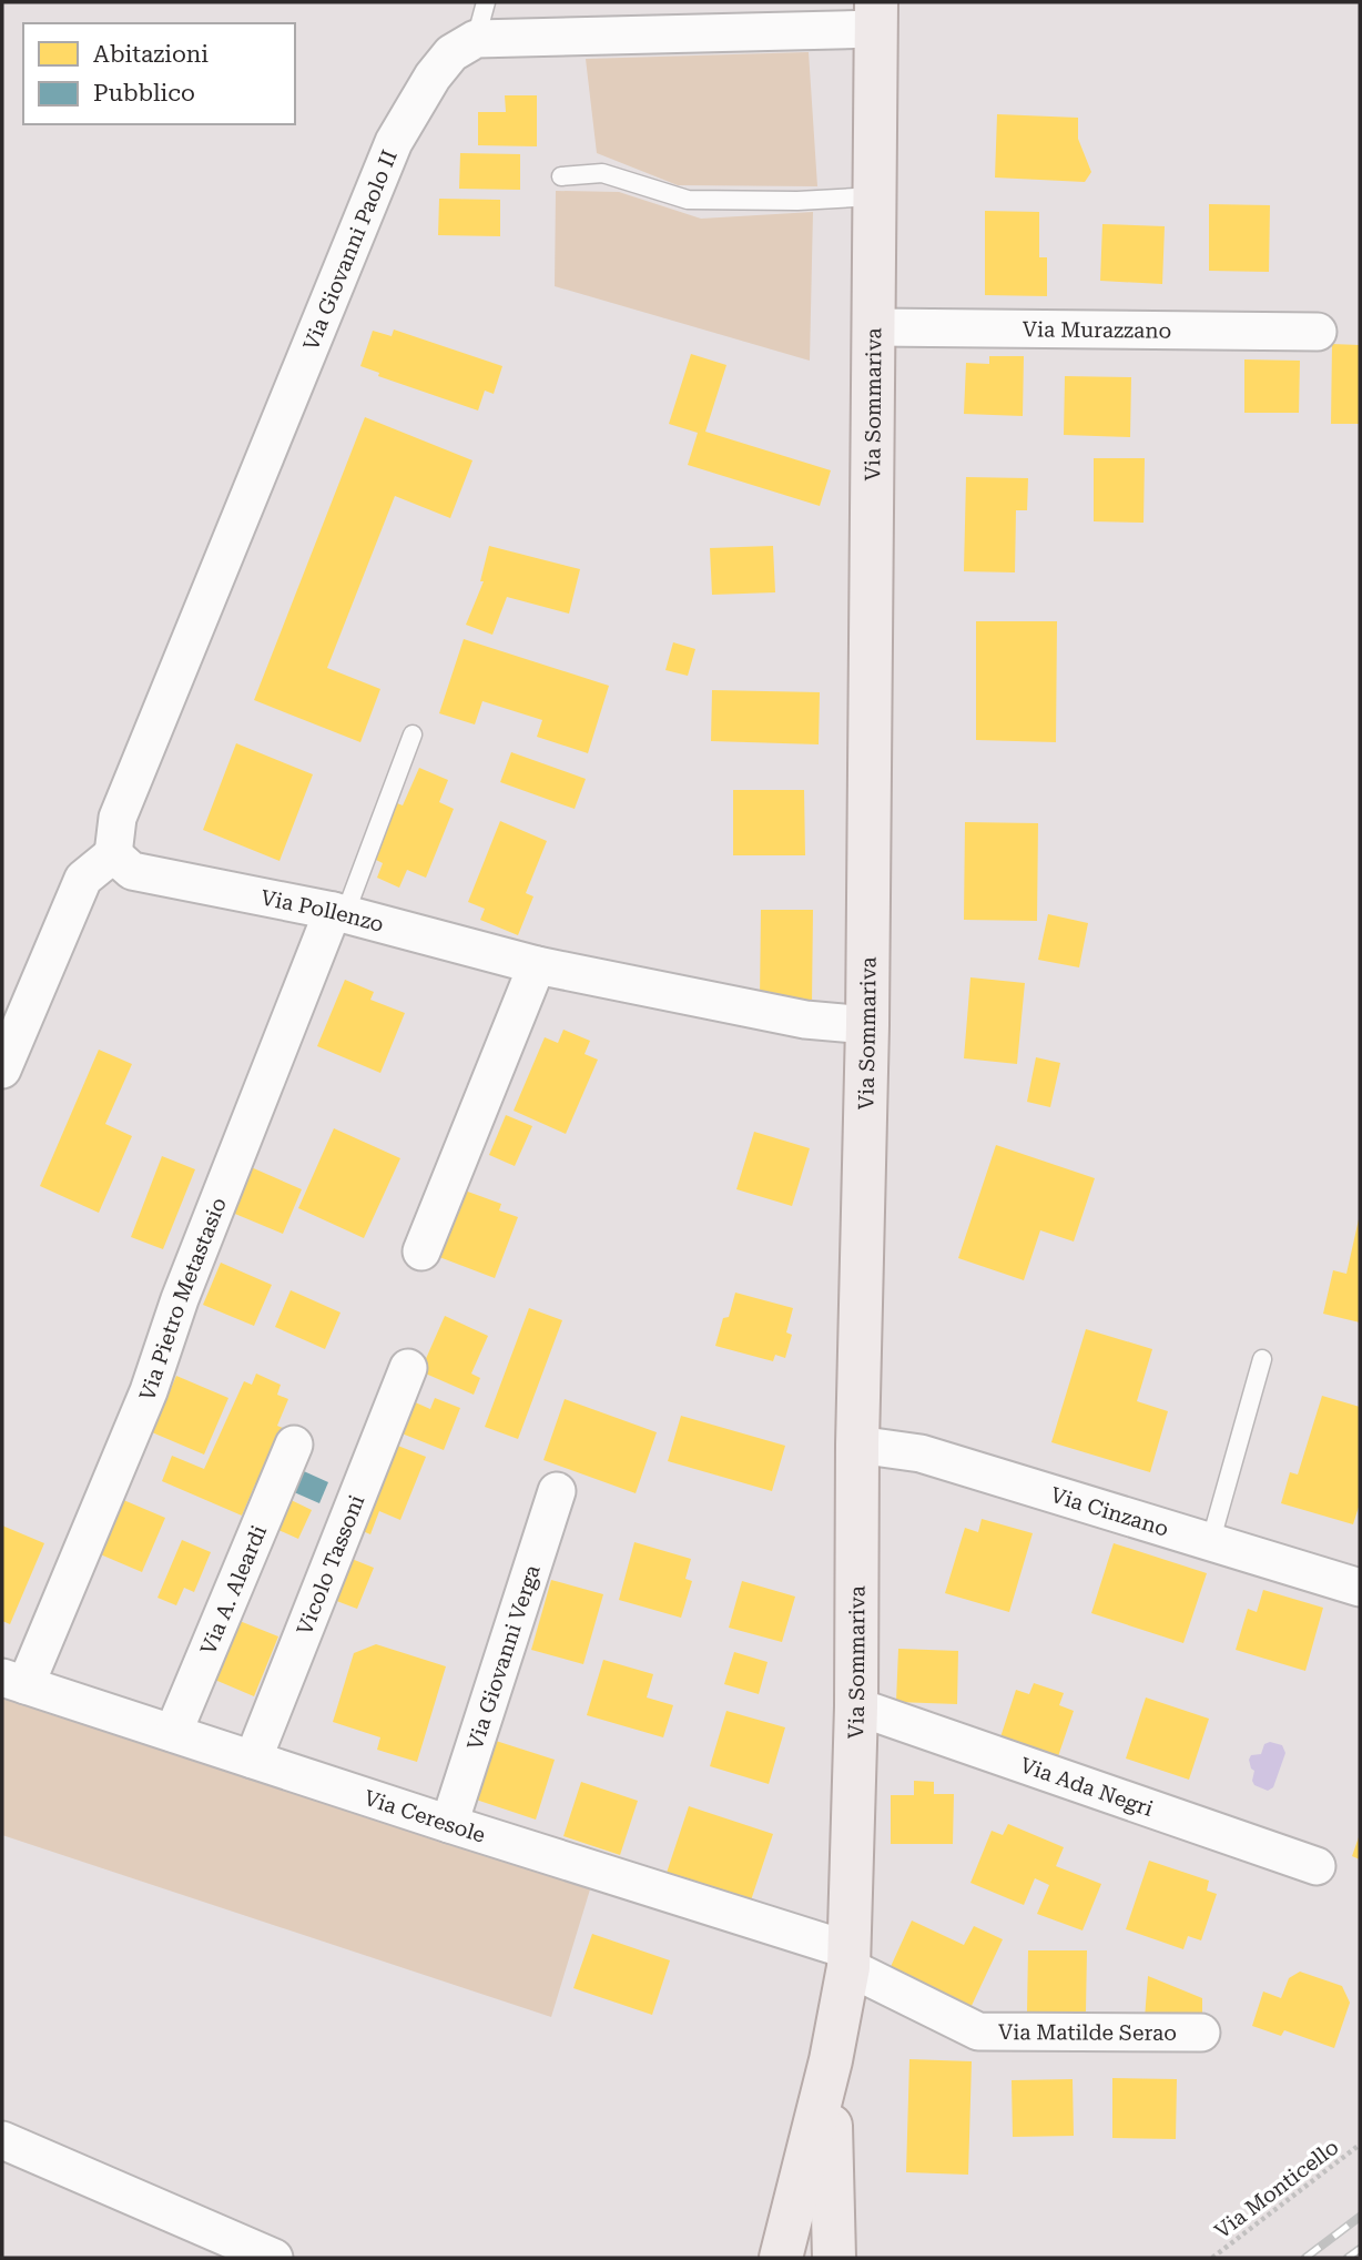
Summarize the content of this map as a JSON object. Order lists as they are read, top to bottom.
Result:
{
  "streets": {
    "main road": ["Via Sommariva"],
    "street": [
      "Via Giovanni Paolo II",
      "Via Murazzano",
      "Via Pollenzo",
      "Via Pietro Metastasio",
      "Via Cinzano",
      "Vicolo Tassoni",
      "Via A. Aleardi",
      "Via Giovanni Verga",
      "Via Ada Negri",
      "Via Ceresole",
      "Via Matilde Serao"
    ],
    "path": ["Via Monticello"]
  },
  "crossings": [
    ["Via Giovanni Paolo II", "Via Pollenzo"],
    ["Via Murazzano", "Via Sommariva"],
    ["Via Sommariva", "Via Pollenzo"],
    ["Via Sommariva", "Via Cinzano"],
    ["Via Sommariva", "Via Ada Negri"],
    ["Via Sommariva", "Via Ceresole"],
    ["Via Sommariva", "Via Matilde Serao"],
    ["Via Pollenzo", "Via Pietro Metastasio"],
    ["Via Pietro Metastasio", "Via Ceresole"],
    ["Vicolo Tassoni", "Via Ceresole"],
    ["Via A. Aleardi", "Via Ceresole"],
    ["Via Giovanni Verga", "Via Ceresole"],
    ["Via Ceresole", "Via Matilde Serao"]
  ],
  "legend": ["Abitazioni", "Pubblico"]
}
